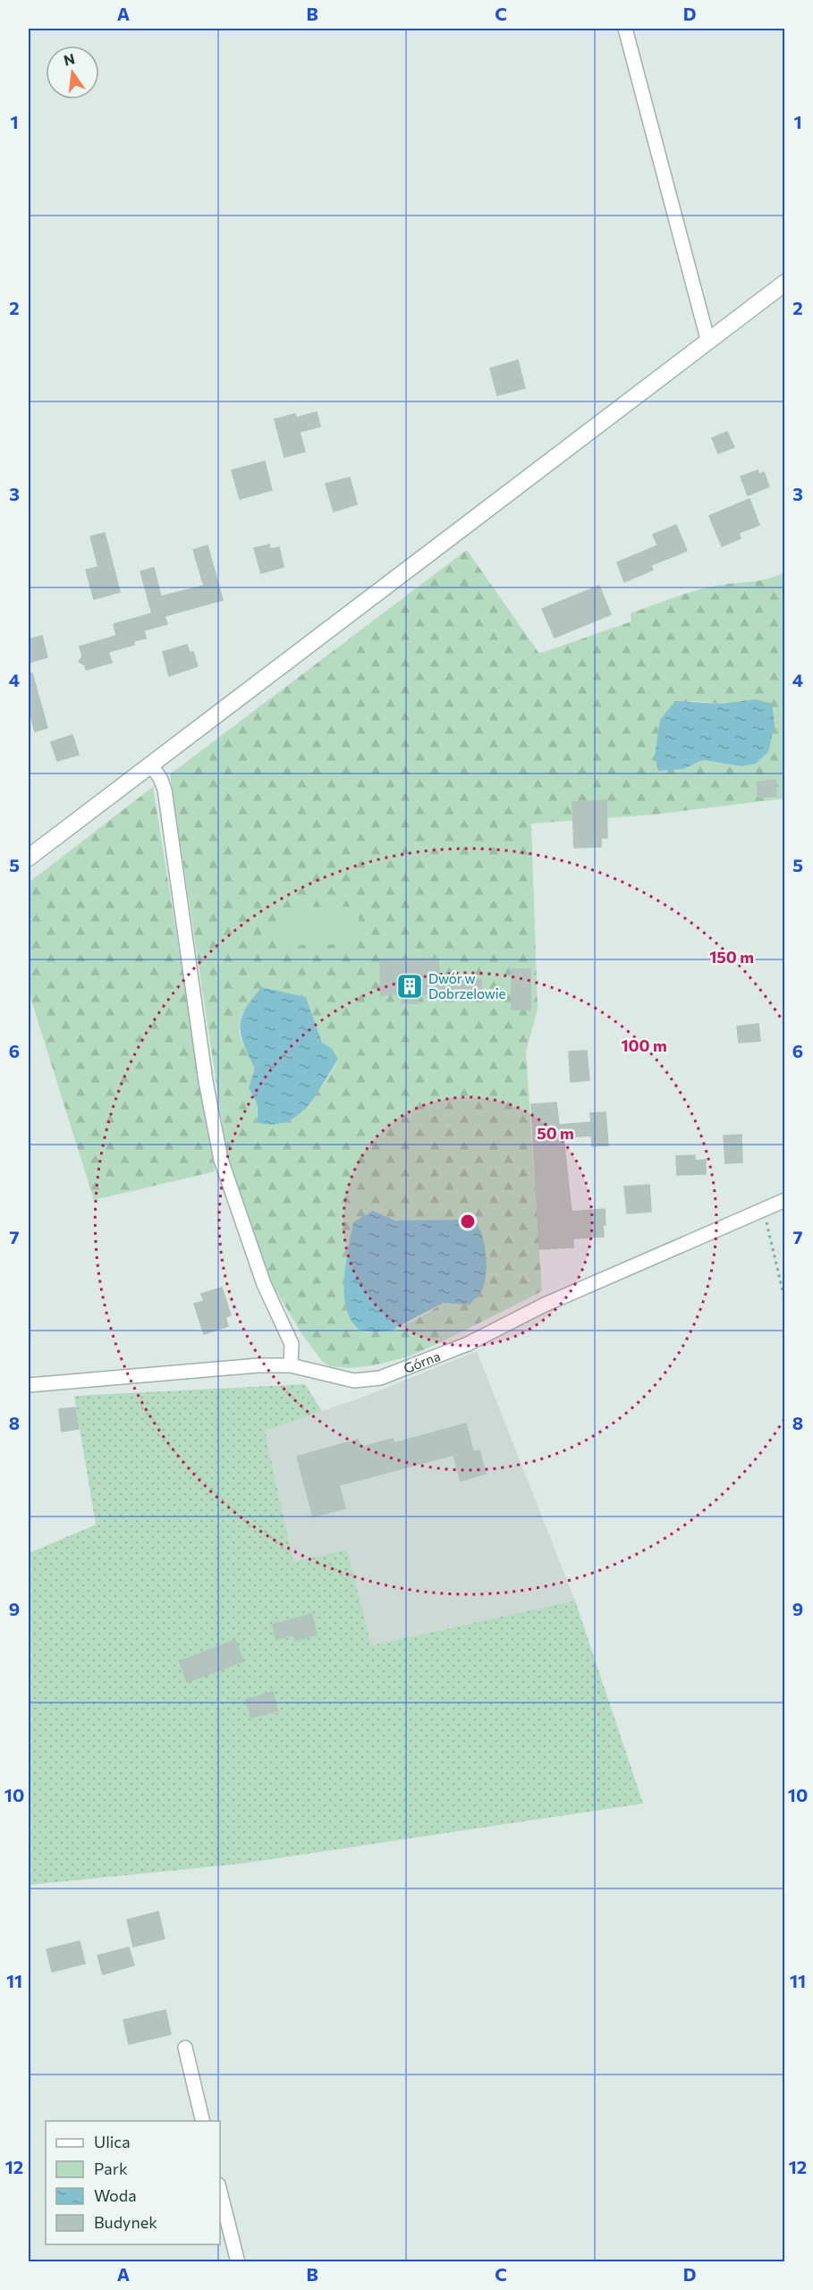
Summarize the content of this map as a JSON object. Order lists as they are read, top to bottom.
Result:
{
  "streets": {
    "street": ["Górna"]
  },
  "places": {
    "building": ["Dwór w Dobrzelowie"]
  },
  "legend": [
    "Ulica",
    "Park",
    "Woda",
    "Budynek"
  ],
  "north": "top",
  "grid": {
    "columns": [
      "A",
      "B",
      "C",
      "D"
    ],
    "rows": [
      "1",
      "2",
      "3",
      "4",
      "5",
      "6",
      "7",
      "8",
      "9",
      "10",
      "11",
      "12"
    ]
  },
  "rings": ["150 m", "100 m", "50 m"]
}
